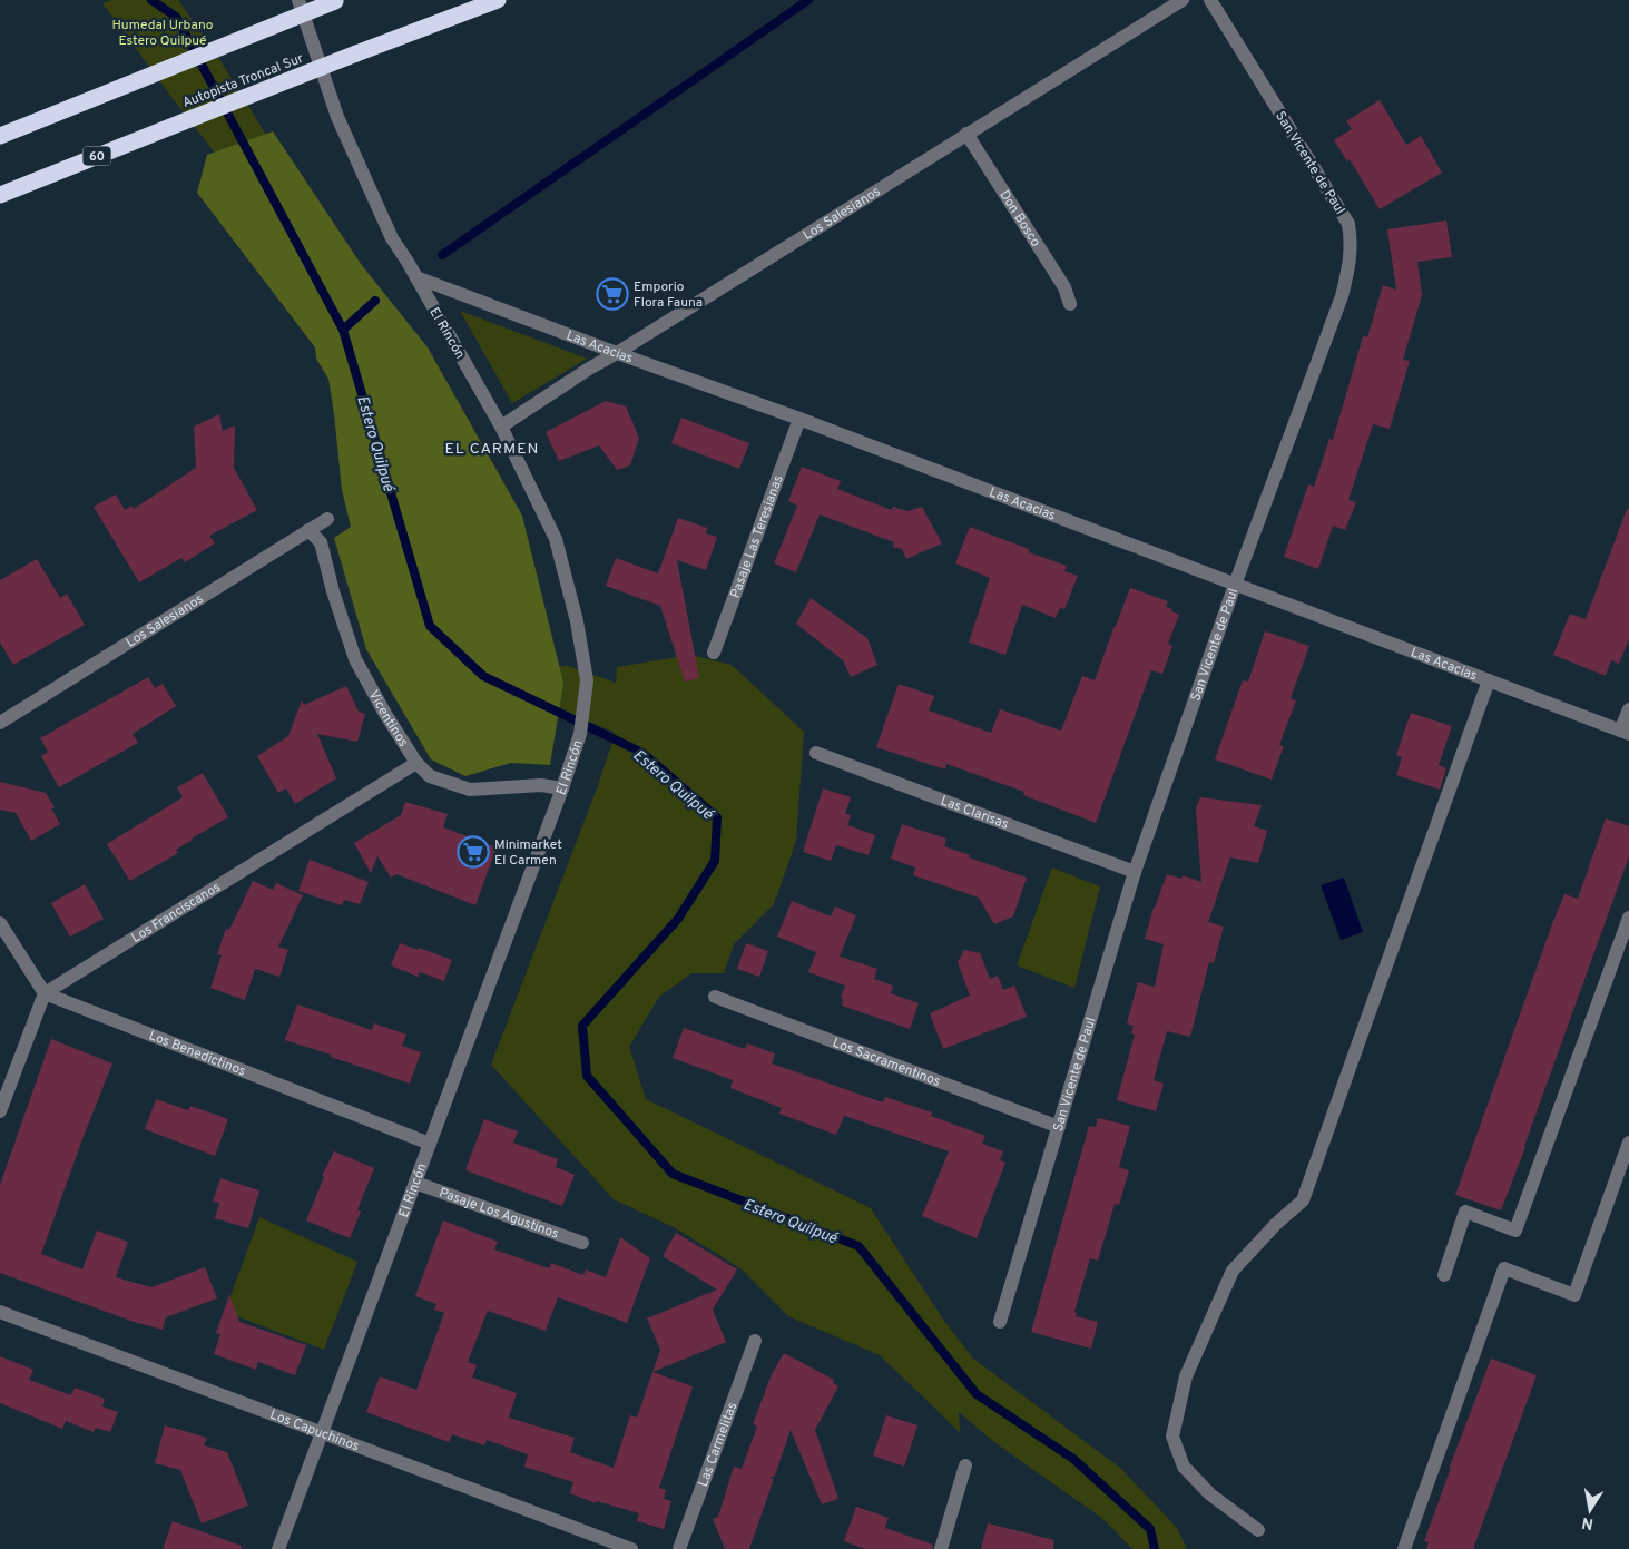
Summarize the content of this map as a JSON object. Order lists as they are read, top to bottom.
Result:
{
  "streets": {
    "highway": ["Autopista Troncal Sur", "60"],
    "street": [
      "San Vicente de Paul",
      "Los Salesianos",
      "Don Bosco",
      "El Rincón",
      "Las Acacias",
      "Pasaje Las Teresianas",
      "Vicentinos",
      "Las Clarisas",
      "Los Franciscanos",
      "Los Benedictinos",
      "Los Sacramentinos",
      "Pasaje Los Agustinos",
      "Los Capuchinos",
      "Las Carmelitas"
    ]
  },
  "crossings": [
    ["San Vicente de Paul", "Las Acacias"],
    ["San Vicente de Paul", "Las Clarisas"],
    ["San Vicente de Paul", "Los Sacramentinos"],
    ["Los Salesianos", "Don Bosco"],
    ["Los Salesianos", "El Rincón"],
    ["Los Salesianos", "Las Acacias"],
    ["Los Salesianos", "Vicentinos"],
    ["El Rincón", "Las Acacias"],
    ["El Rincón", "Vicentinos"],
    ["El Rincón", "Los Benedictinos"],
    ["El Rincón", "Pasaje Los Agustinos"],
    ["El Rincón", "Los Capuchinos"],
    ["Las Acacias", "Pasaje Las Teresianas"],
    ["Vicentinos", "Los Franciscanos"],
    ["Los Franciscanos", "Los Benedictinos"]
  ],
  "districts": ["EL CARMEN"],
  "water": ["Estero Quilpué"],
  "parks": ["Humedal Urbano Estero Quilpué"],
  "places": {
    "supermarket": ["Emporio Flora Fauna", "Minimarket El Carmen"]
  },
  "north": "bottom"
}
